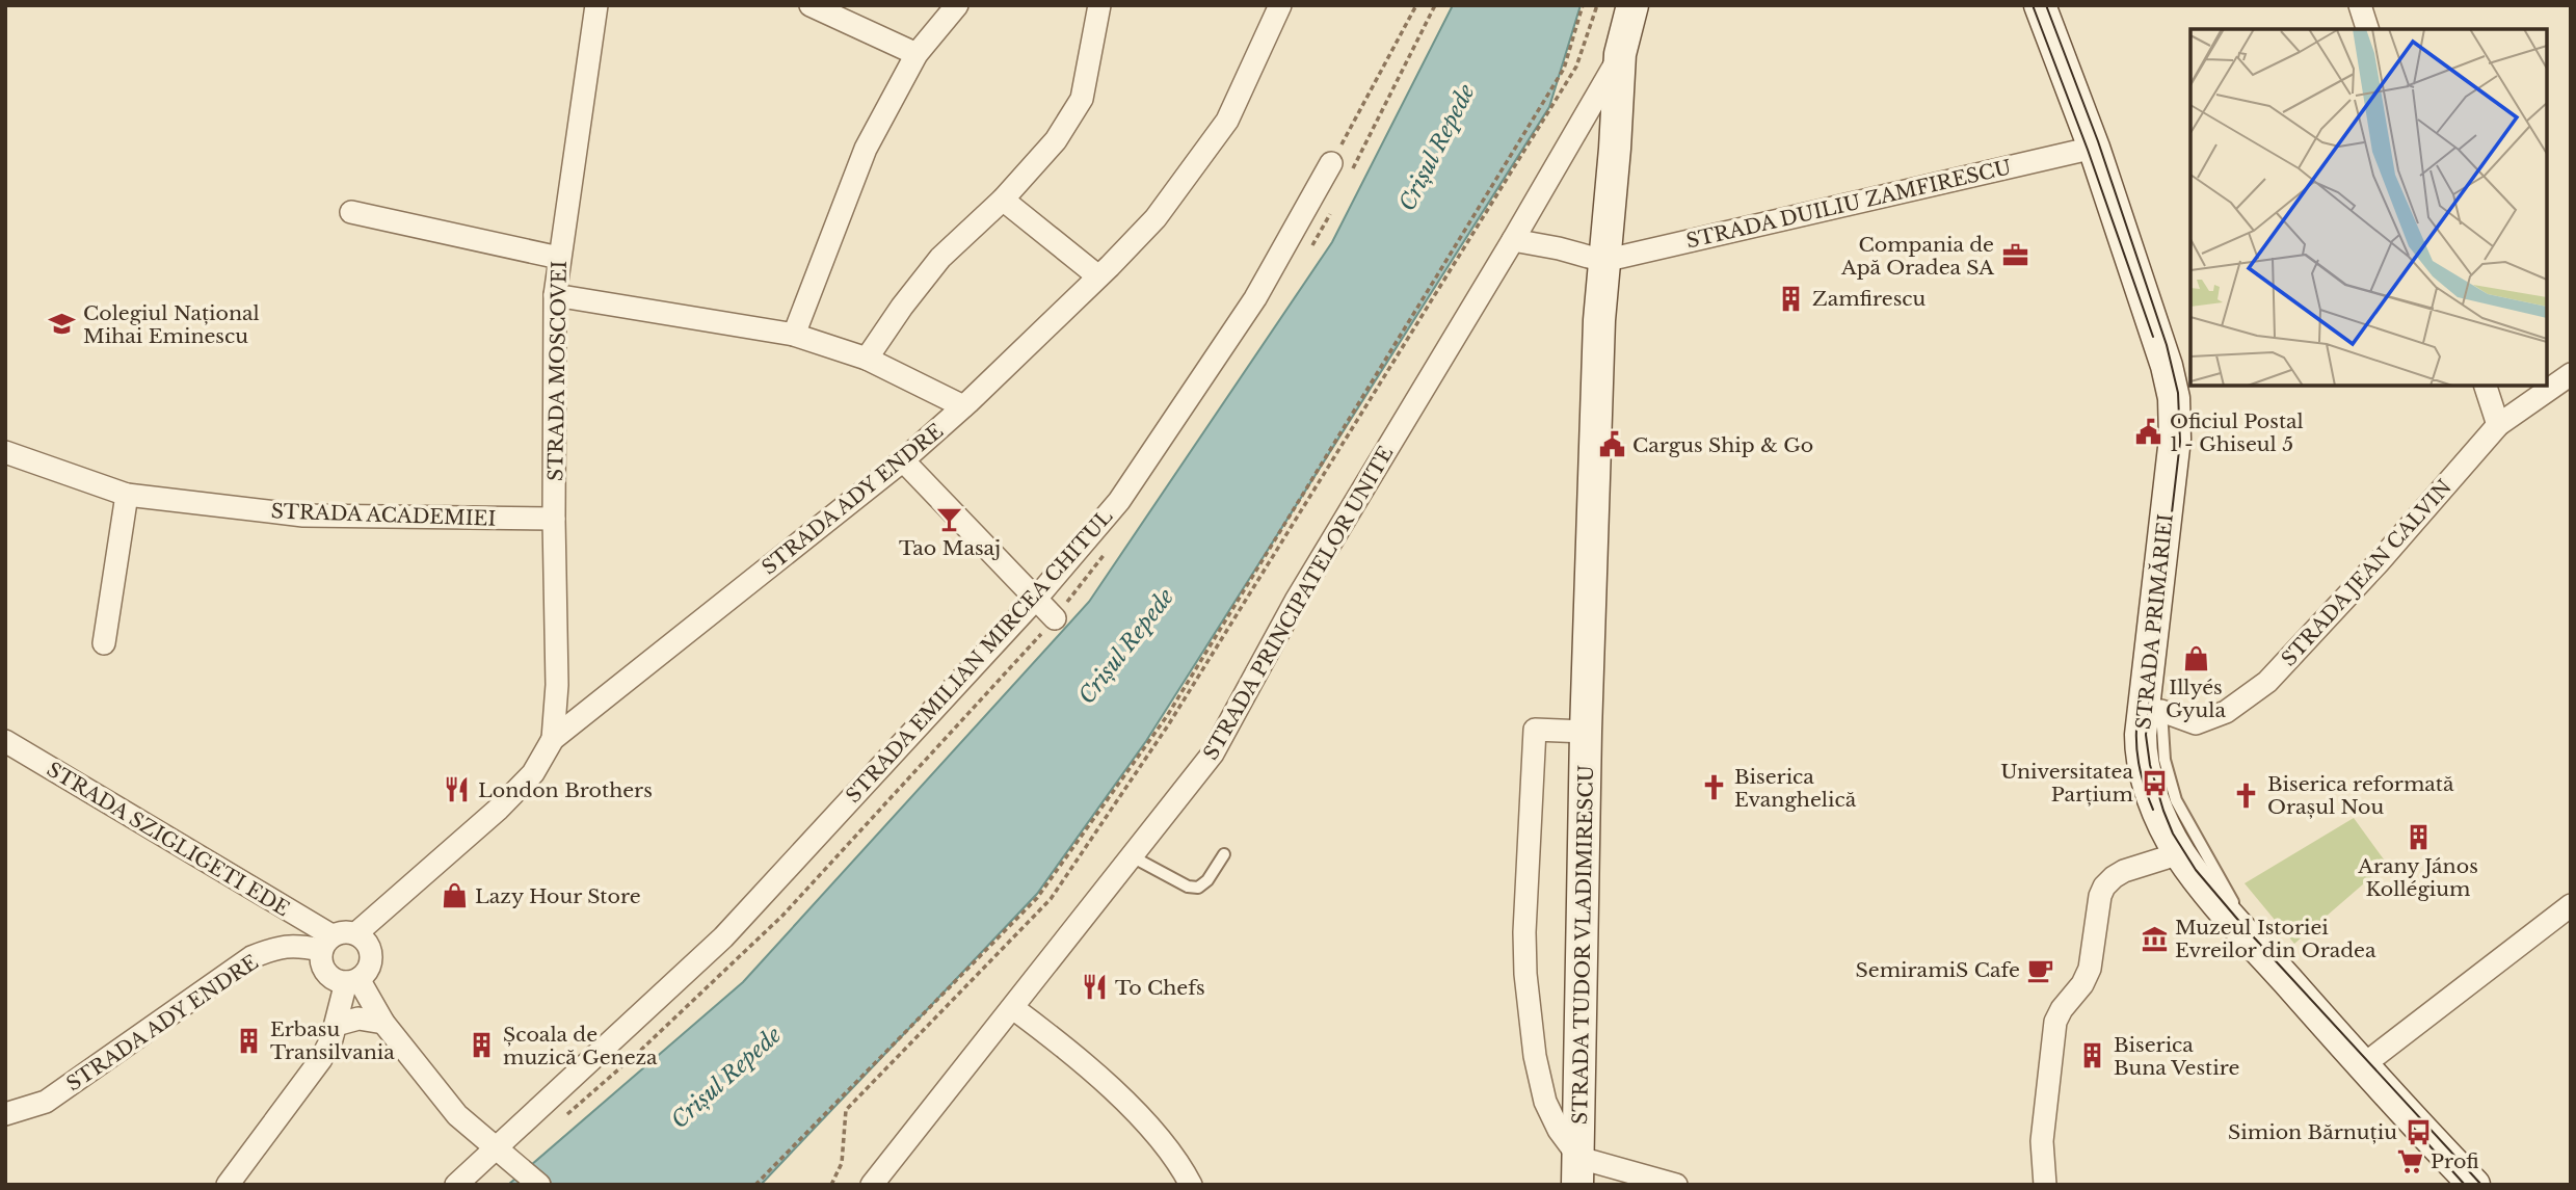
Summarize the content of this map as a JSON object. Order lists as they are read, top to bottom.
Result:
{
  "streets": {
    "street": [
      "STRADA DUILIU ZAMFIRESCU",
      "STRADA MOSCOVEI",
      "STRADA ADY ENDRE",
      "STRADA ACADEMIEI",
      "STRADA JEAN CALVIN",
      "STRADA PRINCIPATELOR UNITE",
      "STRADA PRIMĂRIEI",
      "STRADA EMILIAN MIRCEA CHITUL",
      "STRADA SZIGLIGETI EDE",
      "STRADA TUDOR VLADIMIRESCU"
    ]
  },
  "crossings": [
    ["STRADA DUILIU ZAMFIRESCU", "STRADA PRIMĂRIEI"],
    ["STRADA DUILIU ZAMFIRESCU", "STRADA TUDOR VLADIMIRESCU"],
    ["STRADA MOSCOVEI", "STRADA ADY ENDRE"],
    ["STRADA MOSCOVEI", "STRADA ACADEMIEI"],
    ["STRADA ADY ENDRE", "STRADA SZIGLIGETI EDE"],
    ["STRADA JEAN CALVIN", "STRADA PRIMĂRIEI"],
    ["STRADA PRINCIPATELOR UNITE", "STRADA TUDOR VLADIMIRESCU"]
  ],
  "water": ["Crișul Repede"],
  "places": {
    "office": ["Compania de Apă Oradea SA"],
    "building": [
      "Zamfirescu",
      "Arany János Kollégium",
      "Erbasu Transilvania",
      "Școala de muzică Geneza",
      "Biserica Buna Vestire"
    ],
    "school or university": ["Colegiul Național Mihai Eminescu"],
    "public building": ["Oficiul Postal 1 - Ghiseul 5", "Cargus Ship & Go"],
    "bar": ["Tao Masaj"],
    "shop": ["Illyés Gyula", "Lazy Hour Store"],
    "bus stop": ["Universitatea Parțium", "Simion Bărnuțiu"],
    "church": ["Biserica Evanghelică", "Biserica reformată Orașul Nou"],
    "restaurant": ["London Brothers", "To Chefs"],
    "museum": ["Muzeul Istoriei Evreilor din Oradea"],
    "cafe": ["SemiramiS Cafe"],
    "supermarket": ["Profi"]
  }
}
